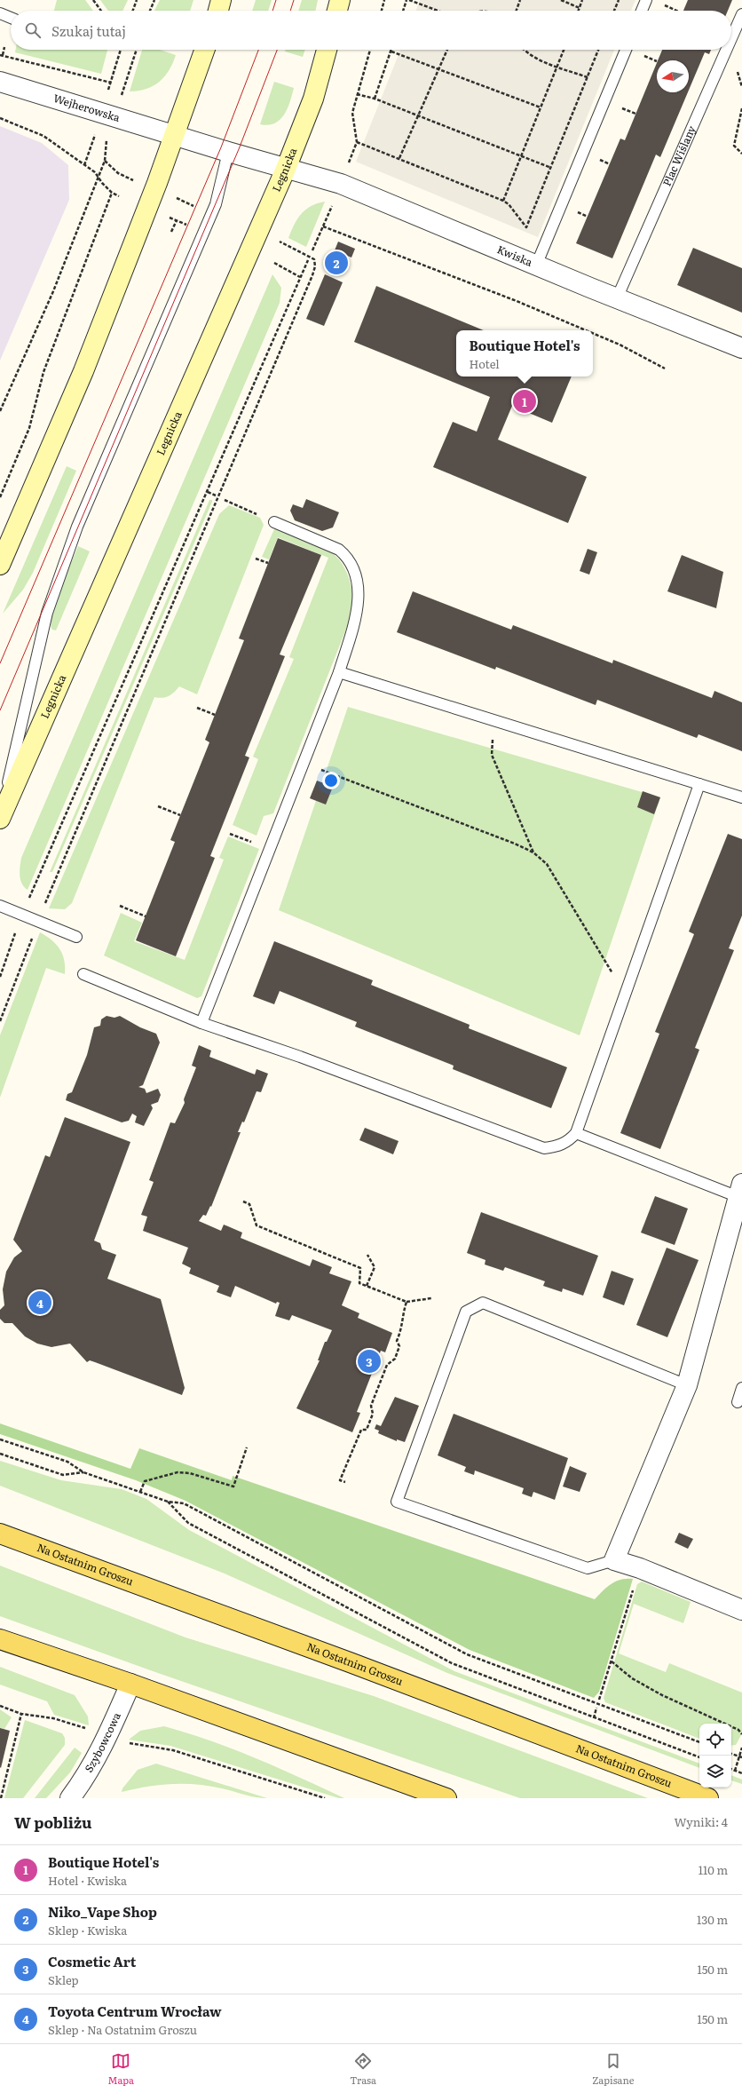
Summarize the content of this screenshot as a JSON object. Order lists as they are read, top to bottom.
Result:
{
  "streets": {
    "main road": ["Legnicka", "Na Ostatnim Groszu"],
    "street": ["Wejherowska", "Kwiska", "Szybowcowa"],
    "lane": ["Plac Wiślany"]
  },
  "crossings": [
    ["Wejherowska", "Kwiska"],
    ["Plac Wiślany", "Kwiska"],
    ["Legnicka", "Kwiska"]
  ],
  "north": "left",
  "page": {
    "search": "Szukaj tutaj",
    "pins": [
      "2",
      "1",
      "4",
      "3"
    ],
    "popup": ["Boutique Hotel's", "Hotel"],
    "heading": ["W pobliżu", "Wyniki: 4"],
    "list": [
      {
        "mark": "1",
        "name": "Boutique Hotel's",
        "note": "Hotel · Kwiska",
        "value": "110 m"
      },
      {
        "mark": "2",
        "name": "Niko_Vape Shop",
        "note": "Sklep · Kwiska",
        "value": "130 m"
      },
      {
        "mark": "3",
        "name": "Cosmetic Art",
        "note": "Sklep",
        "value": "150 m"
      },
      {
        "mark": "4",
        "name": "Toyota Centrum Wrocław",
        "note": "Sklep · Na Ostatnim Groszu",
        "value": "150 m"
      }
    ],
    "nav": ["Mapa", "Trasa", "Zapisane"]
  }
}
